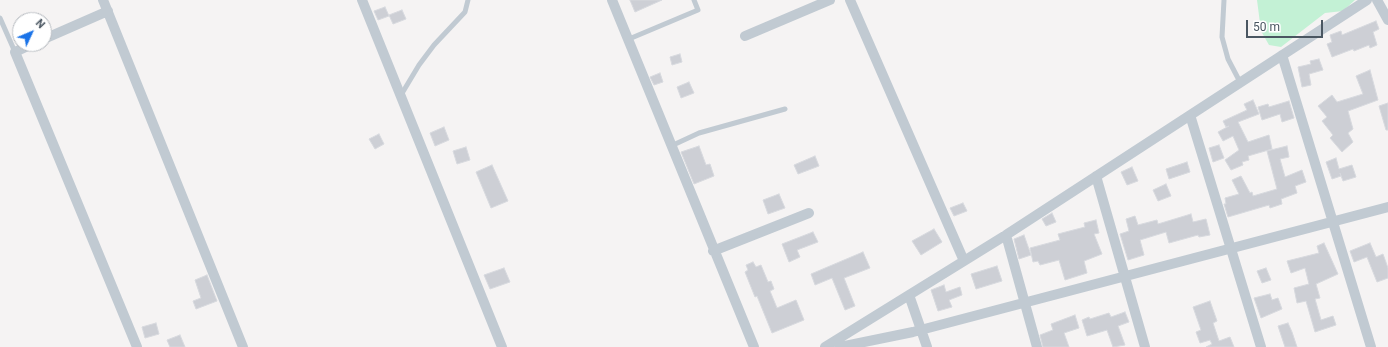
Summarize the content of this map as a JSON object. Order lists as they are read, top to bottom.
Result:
{
  "scale_bar": "50 m",
  "north": "top right"
}
